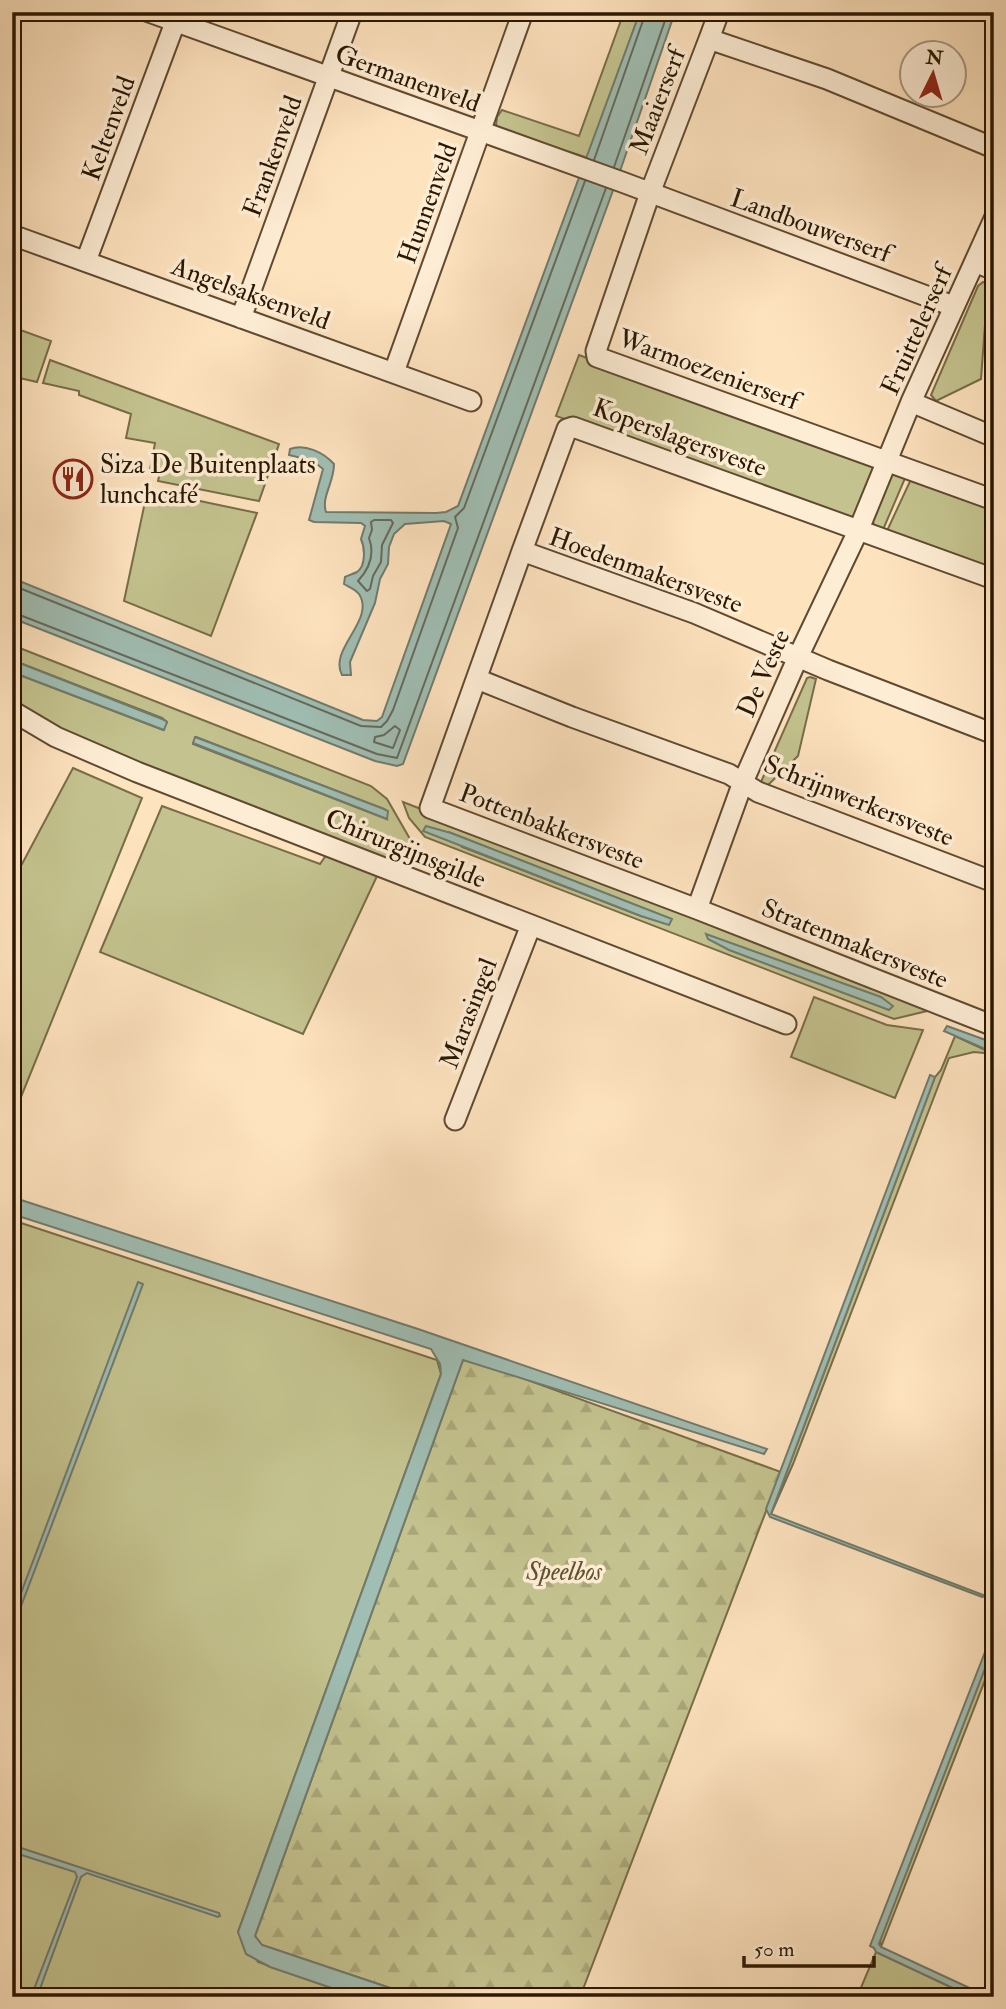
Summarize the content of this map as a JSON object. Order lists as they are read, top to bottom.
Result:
{
  "streets": {
    "street": [
      "Germanenveld",
      "Maaierserf",
      "Keltenveld",
      "Frankenveld",
      "Hunnenveld",
      "Landbouwerserf",
      "Angelsaksenveld",
      "Fruittelerserf",
      "Warmoezenierserf",
      "Koperslagersveste",
      "Hoedenmakersveste",
      "De Veste",
      "Schrijnwerkersveste",
      "Pottenbakkersveste",
      "Chirurgijnsgilde",
      "Stratenmakersveste",
      "Marasingel"
    ]
  },
  "crossings": [
    ["Germanenveld", "Maaierserf"],
    ["Germanenveld", "Keltenveld"],
    ["Germanenveld", "Frankenveld"],
    ["Germanenveld", "Hunnenveld"],
    ["Germanenveld", "Landbouwerserf"],
    ["Germanenveld", "Warmoezenierserf"],
    ["Maaierserf", "Landbouwerserf"],
    ["Maaierserf", "Warmoezenierserf"],
    ["Keltenveld", "Angelsaksenveld"],
    ["Frankenveld", "Angelsaksenveld"],
    ["Hunnenveld", "Angelsaksenveld"],
    ["Landbouwerserf", "Fruittelerserf"],
    ["Landbouwerserf", "Warmoezenierserf"],
    ["Fruittelerserf", "Warmoezenierserf"],
    ["Fruittelerserf", "De Veste"],
    ["Warmoezenierserf", "De Veste"],
    ["Koperslagersveste", "Hoedenmakersveste"],
    ["Koperslagersveste", "De Veste"],
    ["Hoedenmakersveste", "De Veste"],
    ["Hoedenmakersveste", "Pottenbakkersveste"],
    ["De Veste", "Schrijnwerkersveste"],
    ["De Veste", "Pottenbakkersveste"],
    ["De Veste", "Stratenmakersveste"],
    ["Pottenbakkersveste", "Stratenmakersveste"],
    ["Chirurgijnsgilde", "Marasingel"]
  ],
  "parks": ["Speelbos"],
  "places": {
    "restaurant": ["Siza De Buitenplaats lunchcafé"]
  },
  "scale_bar": "50 m",
  "north": "top"
}
